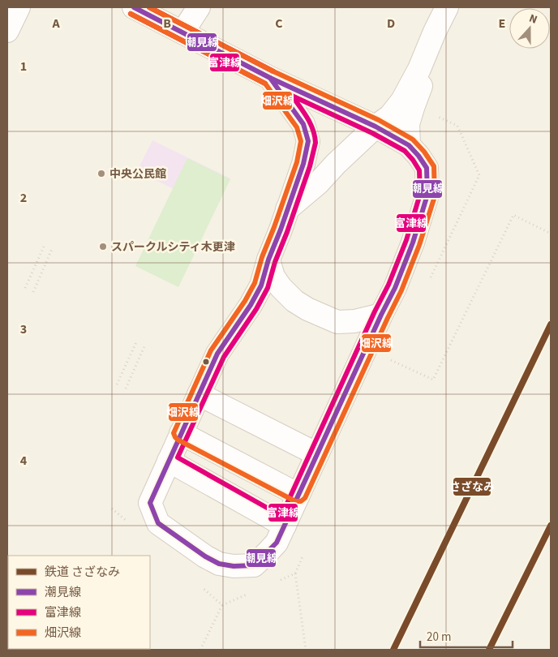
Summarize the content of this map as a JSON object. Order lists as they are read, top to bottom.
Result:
{
  "places": ["中央公民館", "スパークルシティ木更津"],
  "lines": [
    "transit line 潮見線",
    "transit line 富津線",
    "transit line 畑沢線",
    "rail line さざなみ"
  ],
  "legend": [
    "鉄道 さざなみ",
    "潮見線",
    "富津線",
    "畑沢線"
  ],
  "scale_bar": "20 m",
  "north": "top",
  "grid": {
    "columns": [
      "A",
      "B",
      "C",
      "D",
      "E"
    ],
    "rows": [
      "1",
      "2",
      "3",
      "4"
    ]
  }
}
